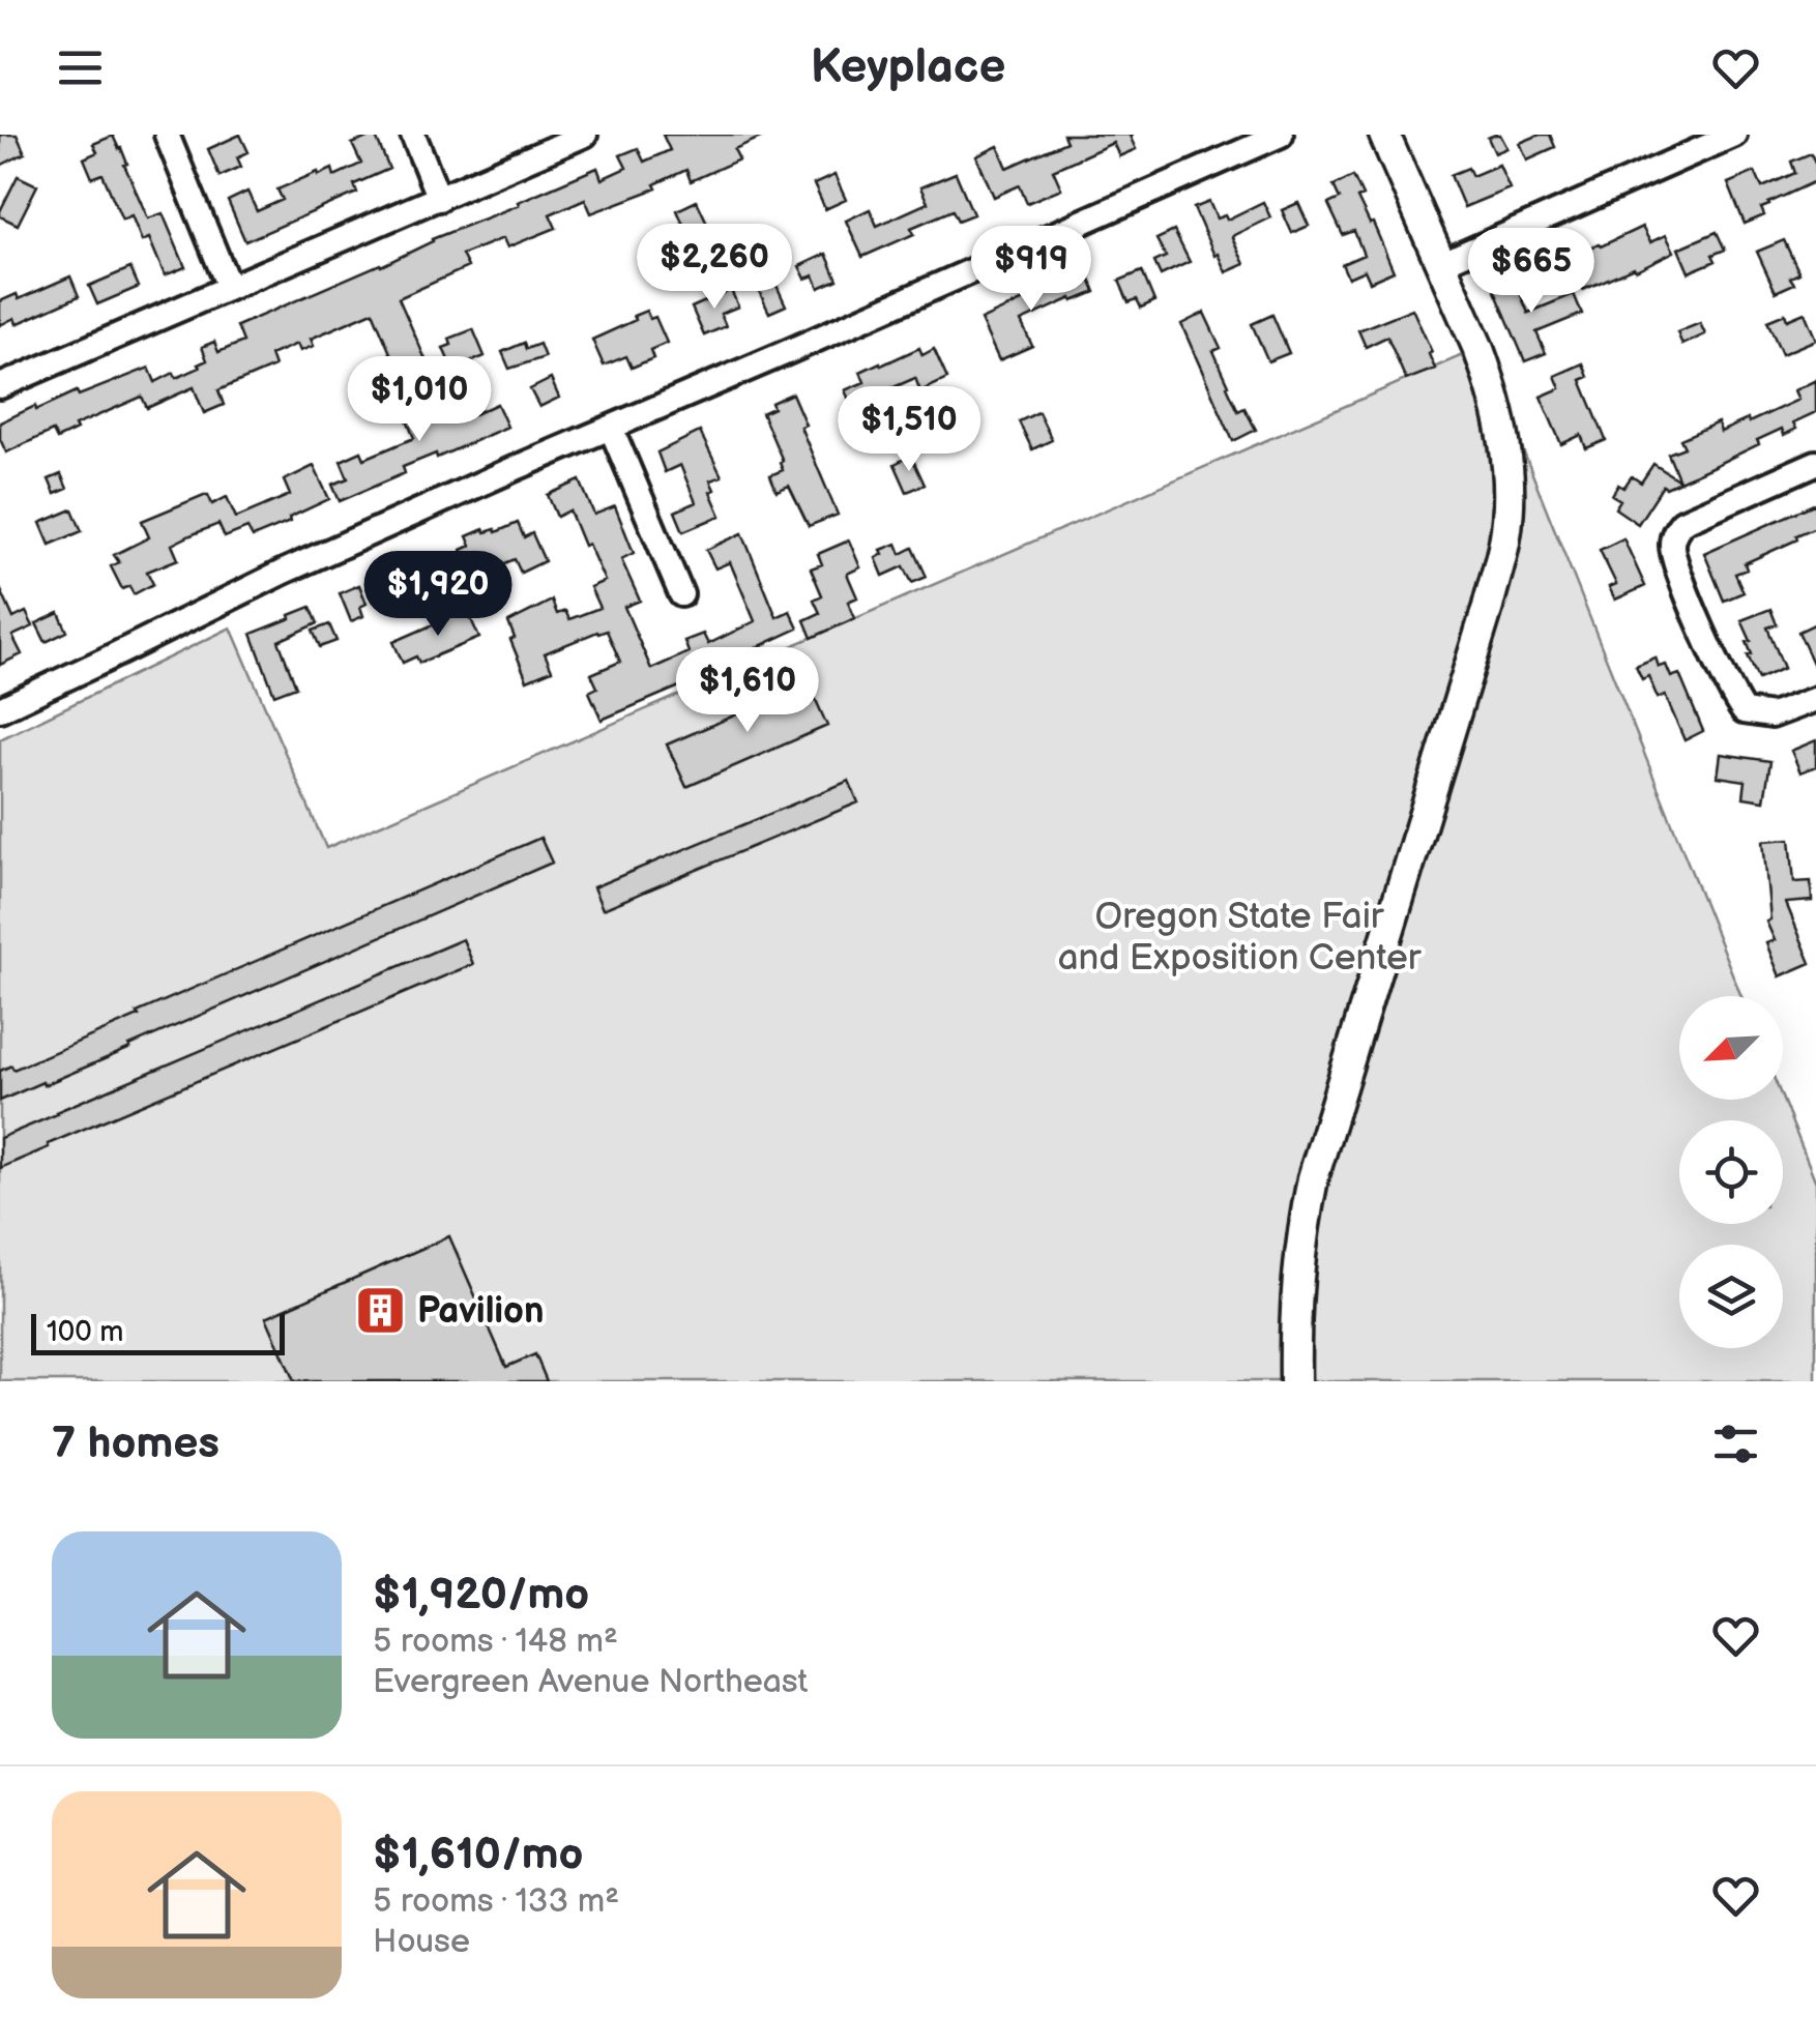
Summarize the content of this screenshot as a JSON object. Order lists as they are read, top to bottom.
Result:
{
  "parks": ["Oregon State Fair and Exposition Center"],
  "places": {
    "building": ["Pavilion"]
  },
  "scale_bar": "100 m",
  "north": "bottom left",
  "page": {
    "header": "Keyplace",
    "price": [
      "$2,260",
      "$919",
      "$665",
      "$1,010",
      "$1,510",
      "$1,920",
      "$1,610"
    ],
    "scale": "100 m",
    "heading": "7 homes",
    "list": [
      {
        "name": "$1,920/mo",
        "note": "5 rooms · 148 m² · Evergreen Avenue Northeast"
      },
      {
        "name": "$1,610/mo",
        "note": "5 rooms · 133 m² · House"
      }
    ]
  }
}
